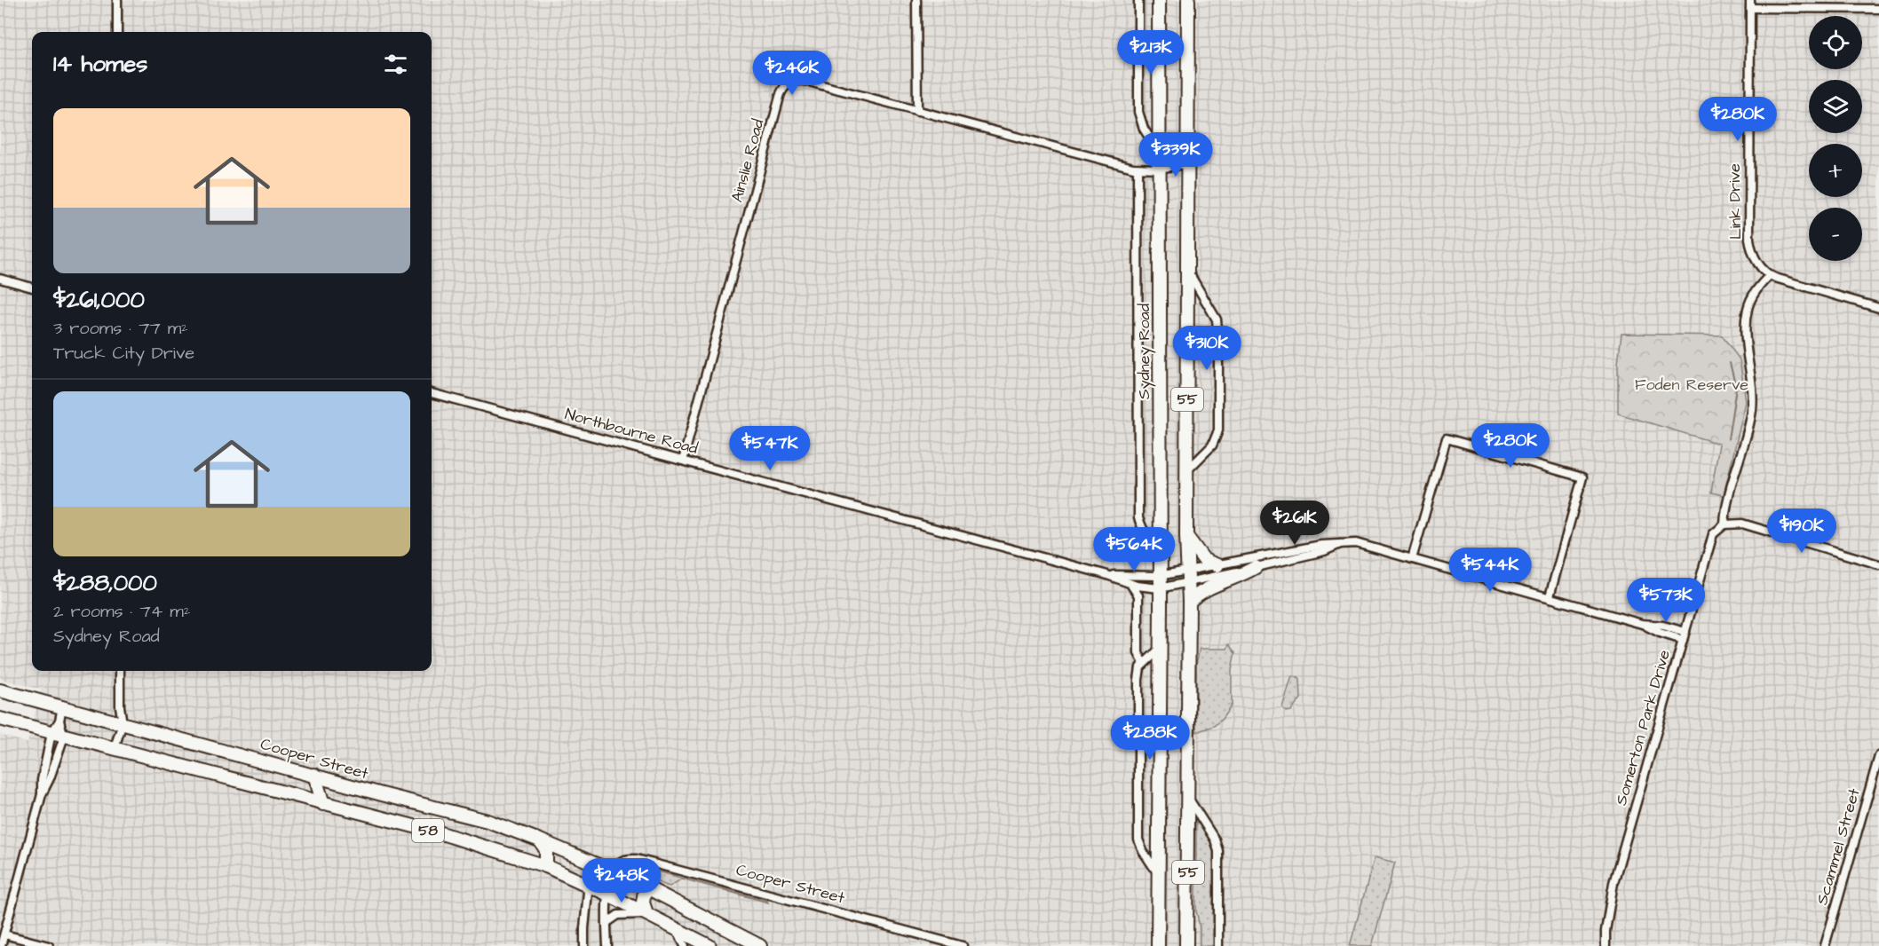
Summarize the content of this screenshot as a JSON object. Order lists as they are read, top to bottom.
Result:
{
  "streets": {
    "main road": [
      "Sydney Road",
      "55",
      "Cooper Street",
      "58"
    ],
    "street": [
      "Ainslie Road",
      "Link Drive",
      "Northbourne Road",
      "Somerton Park Drive",
      "Scammel Street"
    ]
  },
  "crossings": [
    ["Ainslie Road", "Sydney Road"],
    ["Ainslie Road", "55"],
    ["Ainslie Road", "Northbourne Road"],
    ["Sydney Road", "Northbourne Road"]
  ],
  "parks": ["Foden Reserve"],
  "page": {
    "map_buttons": ["+", "−"],
    "price": [
      "$213K",
      "$246K",
      "$280K",
      "$339K",
      "$310K",
      "$280K",
      "$547K",
      "$261K",
      "$190K",
      "$564K",
      "$544K",
      "$573K",
      "$288K",
      "$248K"
    ],
    "heading": "14 homes",
    "list": [
      {
        "name": "$261,000",
        "note": "3 rooms · 77 m² · Truck City Drive"
      },
      {
        "name": "$288,000",
        "note": "2 rooms · 74 m² · Sydney Road"
      }
    ]
  }
}
